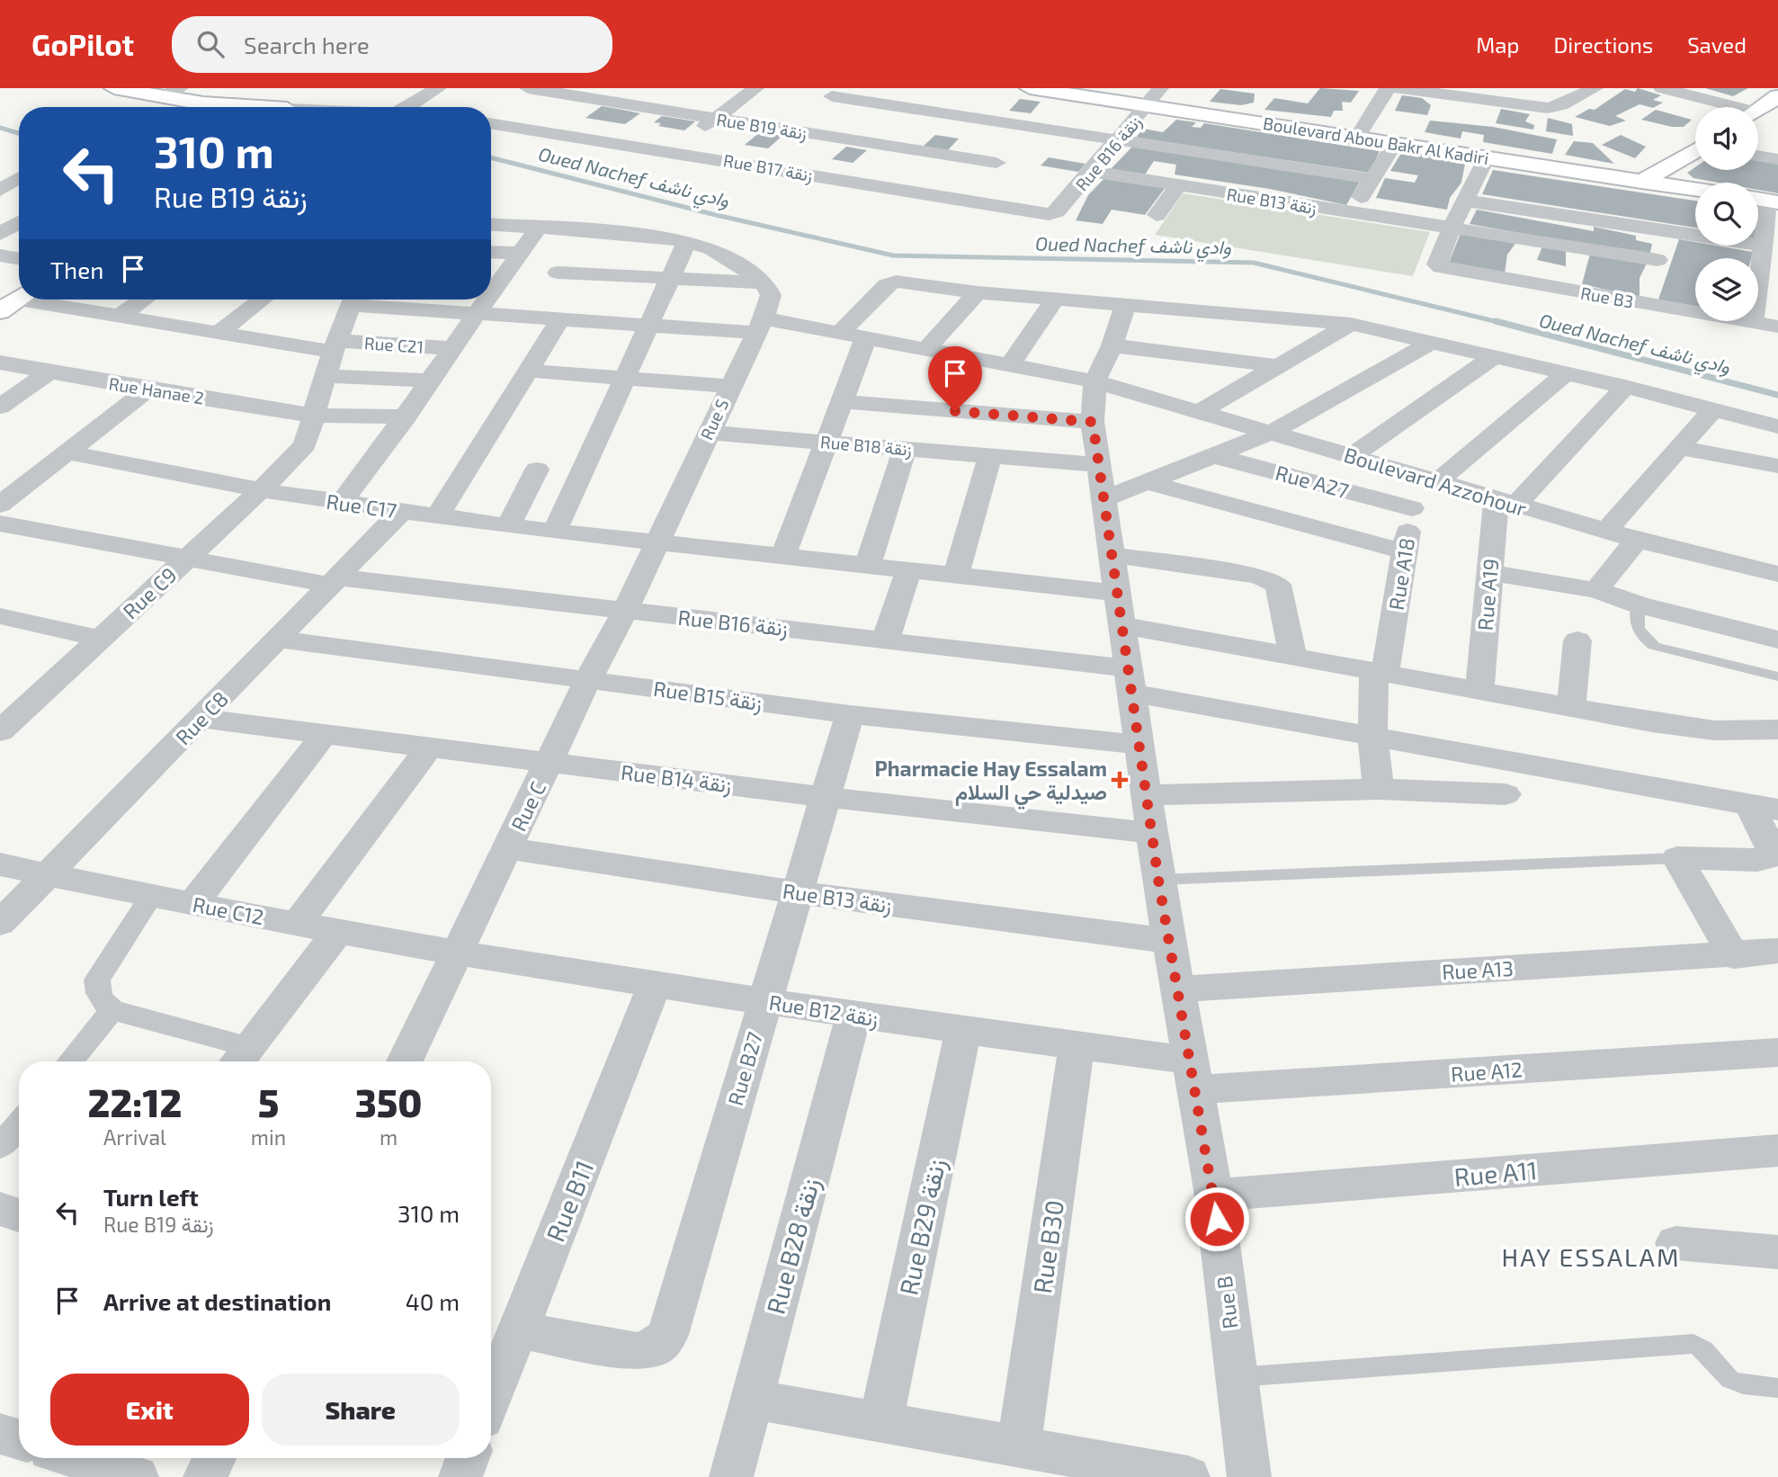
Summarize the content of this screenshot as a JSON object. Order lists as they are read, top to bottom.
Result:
{
  "streets": {
    "main road": ["Boulevard Abou Bakr Al Kadiri"],
    "street": [
      "Rue B19 زنقة",
      "Rue B16 زنقة",
      "Rue B17 زنقة",
      "Rue B13 زنقة",
      "Rue B3",
      "Rue C21",
      "Rue Hanae 2",
      "Rue S",
      "Rue B18 زنقة",
      "Rue A27",
      "Boulevard Azzohour",
      "Rue C17",
      "Rue A18",
      "Rue C9",
      "Rue A19",
      "Rue B15 زنقة",
      "Rue C8",
      "Rue B14 زنقة",
      "Rue C",
      "Rue C12",
      "Rue A13",
      "Rue B12 زنقة",
      "Rue B27",
      "Rue A12",
      "Rue A11",
      "Rue B11",
      "Rue B29 زنقة",
      "Rue B28 زنقة",
      "Rue B30",
      "Rue B"
    ]
  },
  "crossings": [
    ["Boulevard Abou Bakr Al Kadiri", "Rue B16 زنقة"],
    ["Rue B16 زنقة", "Rue B17 زنقة"],
    ["Rue B16 زنقة", "Rue B13 زنقة"],
    ["Rue B16 زنقة", "Rue A18"],
    ["Rue B16 زنقة", "Rue C9"],
    ["Rue B16 زنقة", "Rue C8"],
    ["Rue B16 زنقة", "Rue C"],
    ["Rue B16 زنقة", "Rue B"],
    ["Rue B13 زنقة", "Rue B3"],
    ["Rue B13 زنقة", "Rue C"],
    ["Rue B13 زنقة", "Rue B27"],
    ["Rue B13 زنقة", "Rue B"],
    ["Rue C21", "Rue C9"],
    ["Rue Hanae 2", "Rue C9"],
    ["Rue S", "Rue B18 زنقة"],
    ["Rue S", "Boulevard Azzohour"],
    ["Rue S", "Rue C17"],
    ["Rue S", "Rue C"],
    ["Rue B18 زنقة", "Rue B"],
    ["Rue A27", "Boulevard Azzohour"],
    ["Rue A27", "Rue A18"],
    ["Boulevard Azzohour", "Rue A18"],
    ["Boulevard Azzohour", "Rue A19"],
    ["Boulevard Azzohour", "Rue B"],
    ["Rue C17", "Rue C9"],
    ["Rue C17", "Rue C8"],
    ["Rue C17", "Rue C"],
    ["Rue B15 زنقة", "Rue C8"],
    ["Rue B15 زنقة", "Rue C"],
    ["Rue B15 زنقة", "Rue B27"],
    ["Rue B15 زنقة", "Rue B"],
    ["Rue C8", "Rue B14 زنقة"],
    ["Rue C8", "Rue C12"],
    ["Rue B14 زنقة", "Rue C"],
    ["Rue B14 زنقة", "Rue B27"],
    ["Rue B14 زنقة", "Rue B"],
    ["Rue C", "Rue C12"],
    ["Rue C", "Rue B12 زنقة"],
    ["Rue C12", "Rue B12 زنقة"],
    ["Rue A13", "Rue B"],
    ["Rue B12 زنقة", "Rue B27"],
    ["Rue B12 زنقة", "Rue A12"],
    ["Rue B12 زنقة", "Rue B11"],
    ["Rue B12 زنقة", "Rue B29 زنقة"],
    ["Rue B12 زنقة", "Rue B28 زنقة"],
    ["Rue B12 زنقة", "Rue B30"],
    ["Rue B12 زنقة", "Rue B"],
    ["Rue B27", "Rue B11"],
    ["Rue A12", "Rue B"],
    ["Rue A11", "Rue B"]
  ],
  "districts": ["HAY ESSALAM"],
  "water": ["Oued Nachef وادي ناشف"],
  "places": {
    "health": ["Pharmacie Hay Essalam صيدلية حي السلام"]
  },
  "page": {
    "header": "GoPilot",
    "search": "Search here",
    "nav": ["Map", "Directions", "Saved"],
    "turn": ["310 m", "Rue B19 زنقة"],
    "then": "Then",
    "eta": [
      "22:12",
      "Arrival",
      "5",
      "min",
      "350",
      "m"
    ],
    "list": [
      {
        "name": "Turn left",
        "note": "Rue B19 زنقة",
        "value": "310 m"
      },
      {
        "name": "Arrive at destination",
        "value": "40 m"
      }
    ],
    "buttons": ["Exit", "Share"]
  }
}
